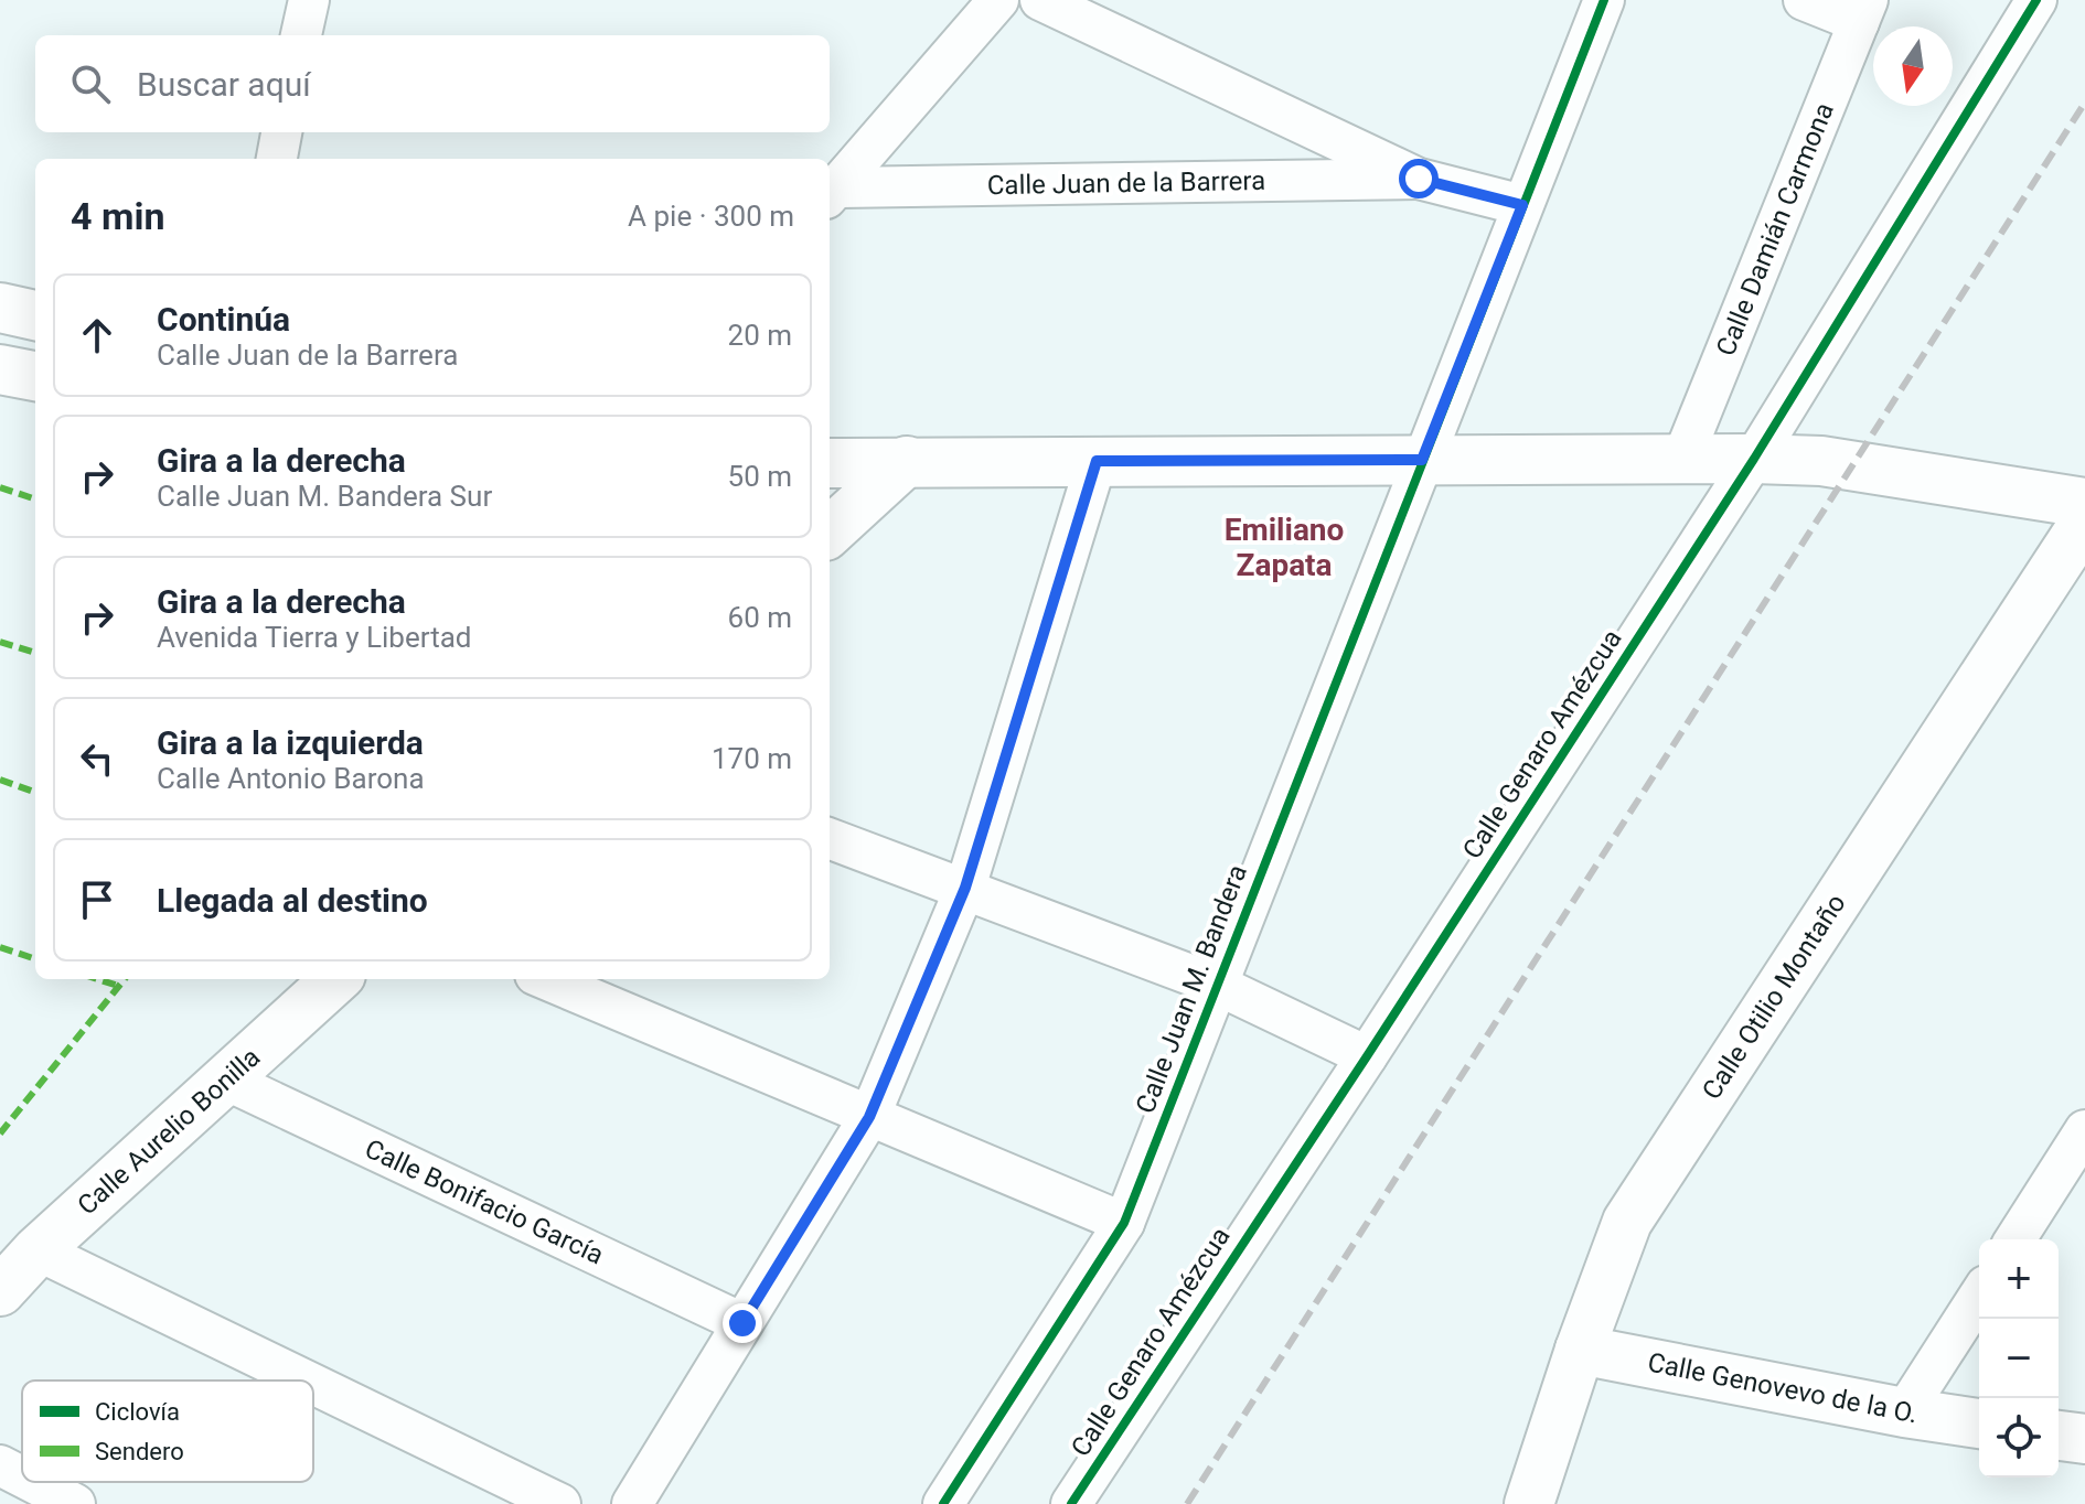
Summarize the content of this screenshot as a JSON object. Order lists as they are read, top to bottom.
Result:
{
  "streets": {
    "street": [
      "Calle Juan de la Barrera",
      "Calle Damián Carmona",
      "Calle Genaro Amézcua",
      "Calle Juan M. Bandera",
      "Calle Otilio Montaño",
      "Calle Aurelio Bonilla",
      "Calle Bonifacio García",
      "Calle Genovevo de la O."
    ]
  },
  "crossings": [
    ["Calle Juan de la Barrera", "Calle Juan M. Bandera"],
    ["Calle Otilio Montaño", "Calle Genovevo de la O."],
    ["Calle Aurelio Bonilla", "Calle Bonifacio García"]
  ],
  "districts": ["Emiliano Zapata"],
  "legend": ["Ciclovía", "Sendero"],
  "north": "bottom",
  "page": {
    "search": "Buscar aquí",
    "heading": ["4 min", "A pie · 300 m"],
    "list": [
      ["Continúa", "Calle Juan de la Barrera", "20 m"],
      ["Gira a la derecha", "Calle Juan M. Bandera Sur", "50 m"],
      ["Gira a la derecha", "Avenida Tierra y Libertad", "60 m"],
      ["Gira a la izquierda", "Calle Antonio Barona", "170 m"],
      "Llegada al destino"
    ],
    "map_buttons": ["+", "−"]
  }
}
